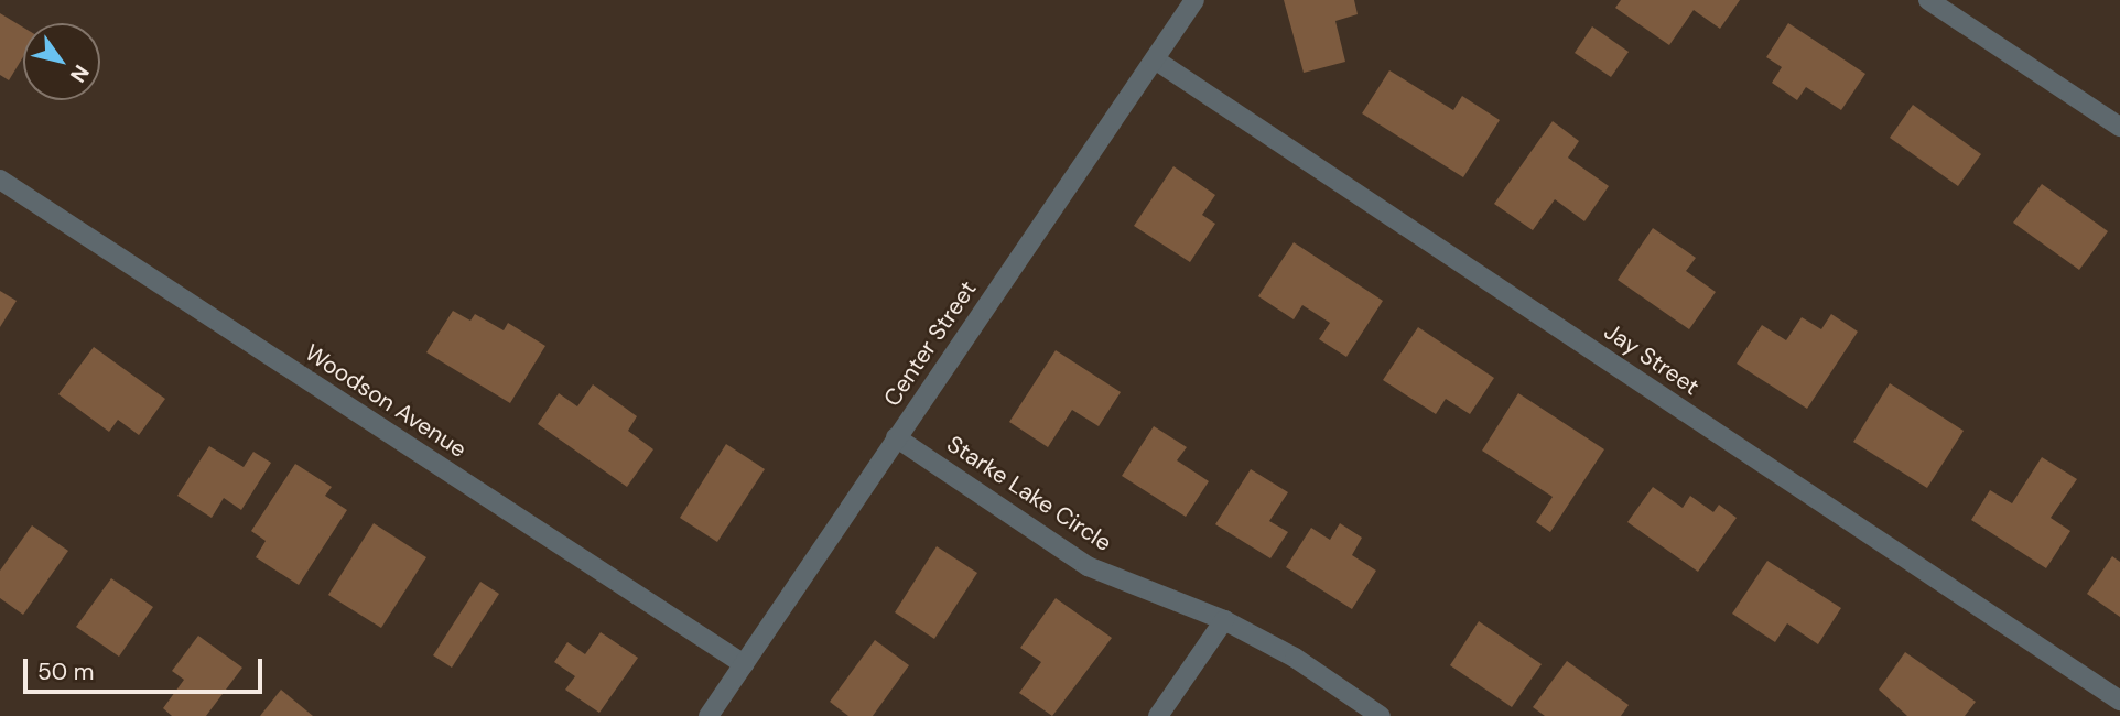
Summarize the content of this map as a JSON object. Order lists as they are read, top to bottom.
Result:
{
  "streets": {
    "street": [
      "Center Street",
      "Jay Street",
      "Woodson Avenue",
      "Starke Lake Circle"
    ]
  },
  "crossings": [
    ["Center Street", "Jay Street"],
    ["Center Street", "Woodson Avenue"],
    ["Center Street", "Starke Lake Circle"]
  ],
  "scale_bar": "50 m",
  "north": "bottom right"
}
